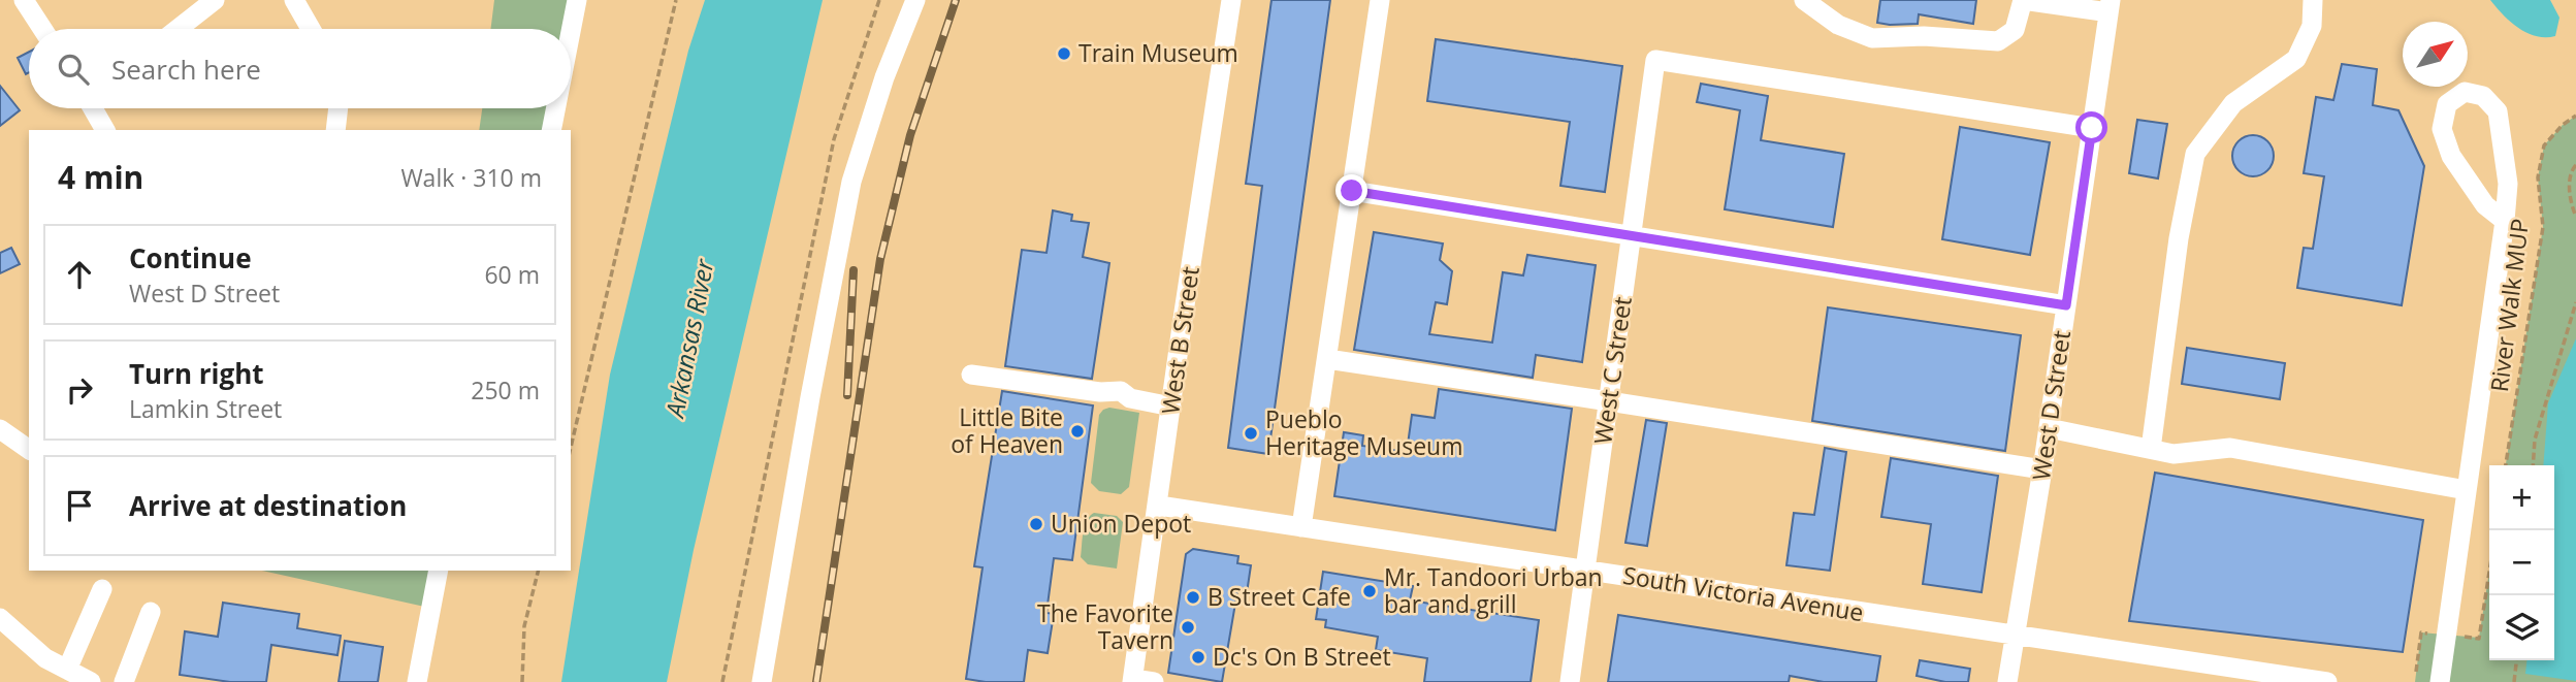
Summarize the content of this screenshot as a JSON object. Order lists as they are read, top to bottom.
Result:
{
  "streets": {
    "street": [
      "West B Street",
      "West C Street",
      "West D Street",
      "South Victoria Avenue"
    ],
    "path": ["River Walk MUP"]
  },
  "crossings": [
    ["West B Street", "South Victoria Avenue"],
    ["West C Street", "West D Street"],
    ["West C Street", "South Victoria Avenue"],
    ["West D Street", "South Victoria Avenue"]
  ],
  "water": ["Arkansas River"],
  "places": [
    "Train Museum",
    "Little Bite of Heaven",
    "Pueblo Heritage Museum",
    "Union Depot",
    "Mr. Tandoori Urban bar and grill",
    "B Street Cafe",
    "The Favorite Tavern",
    "Dc's On B Street"
  ],
  "north": "top right",
  "page": {
    "search": "Search here",
    "heading": ["4 min", "Walk · 310 m"],
    "list": [
      ["Continue", "West D Street", "60 m"],
      ["Turn right", "Lamkin Street", "250 m"],
      "Arrive at destination"
    ],
    "map_buttons": ["+", "−"]
  }
}
